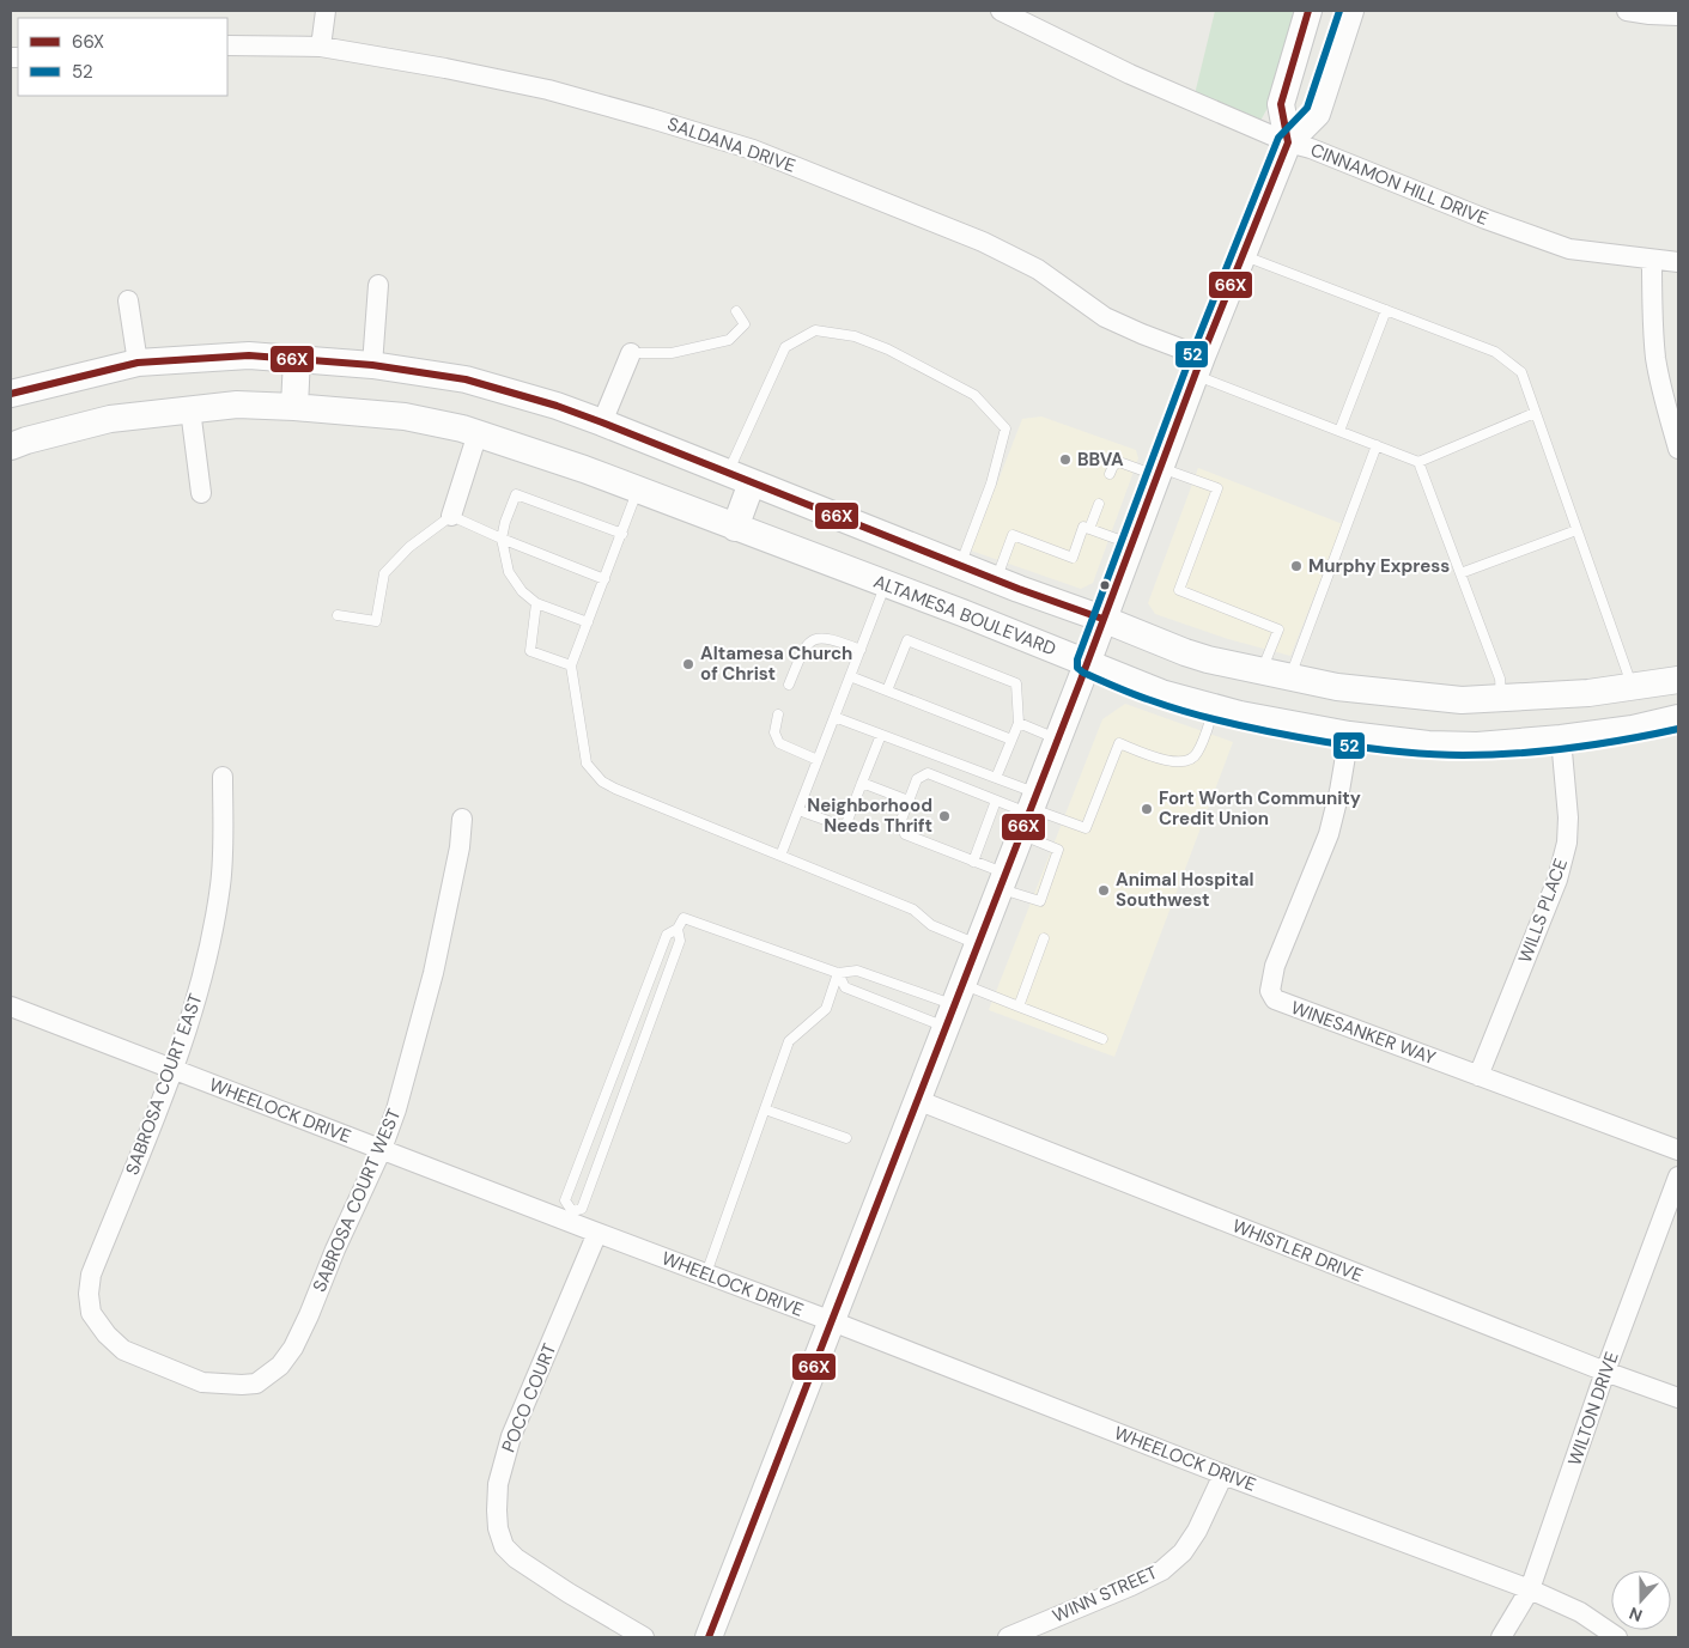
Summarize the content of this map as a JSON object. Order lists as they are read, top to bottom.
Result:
{
  "streets": {
    "main road": ["ALTAMESA BOULEVARD"],
    "street": [
      "SALDANA DRIVE",
      "CINNAMON HILL DRIVE",
      "WILLS PLACE",
      "WINESANKER WAY",
      "SABROSA COURT EAST",
      "WHEELOCK DRIVE",
      "SABROSA COURT WEST",
      "WHISTLER DRIVE",
      "POCO COURT",
      "WILTON DRIVE",
      "WINN STREET"
    ]
  },
  "crossings": [
    ["ALTAMESA BOULEVARD", "WILLS PLACE"],
    ["ALTAMESA BOULEVARD", "WINESANKER WAY"],
    ["WILLS PLACE", "WINESANKER WAY"],
    ["SABROSA COURT EAST", "WHEELOCK DRIVE"],
    ["SABROSA COURT EAST", "SABROSA COURT WEST"],
    ["WHEELOCK DRIVE", "SABROSA COURT WEST"],
    ["WHEELOCK DRIVE", "POCO COURT"],
    ["WHEELOCK DRIVE", "WILTON DRIVE"],
    ["WHEELOCK DRIVE", "WINN STREET"],
    ["WHISTLER DRIVE", "WILTON DRIVE"]
  ],
  "places": [
    "BBVA",
    "Murphy Express",
    "Altamesa Church of Christ",
    "Fort Worth Community Credit Union",
    "Neighborhood Needs Thrift",
    "Animal Hospital Southwest"
  ],
  "lines": ["transit line 66X", "transit line 52"],
  "legend": ["66X", "52"],
  "north": "bottom"
}
